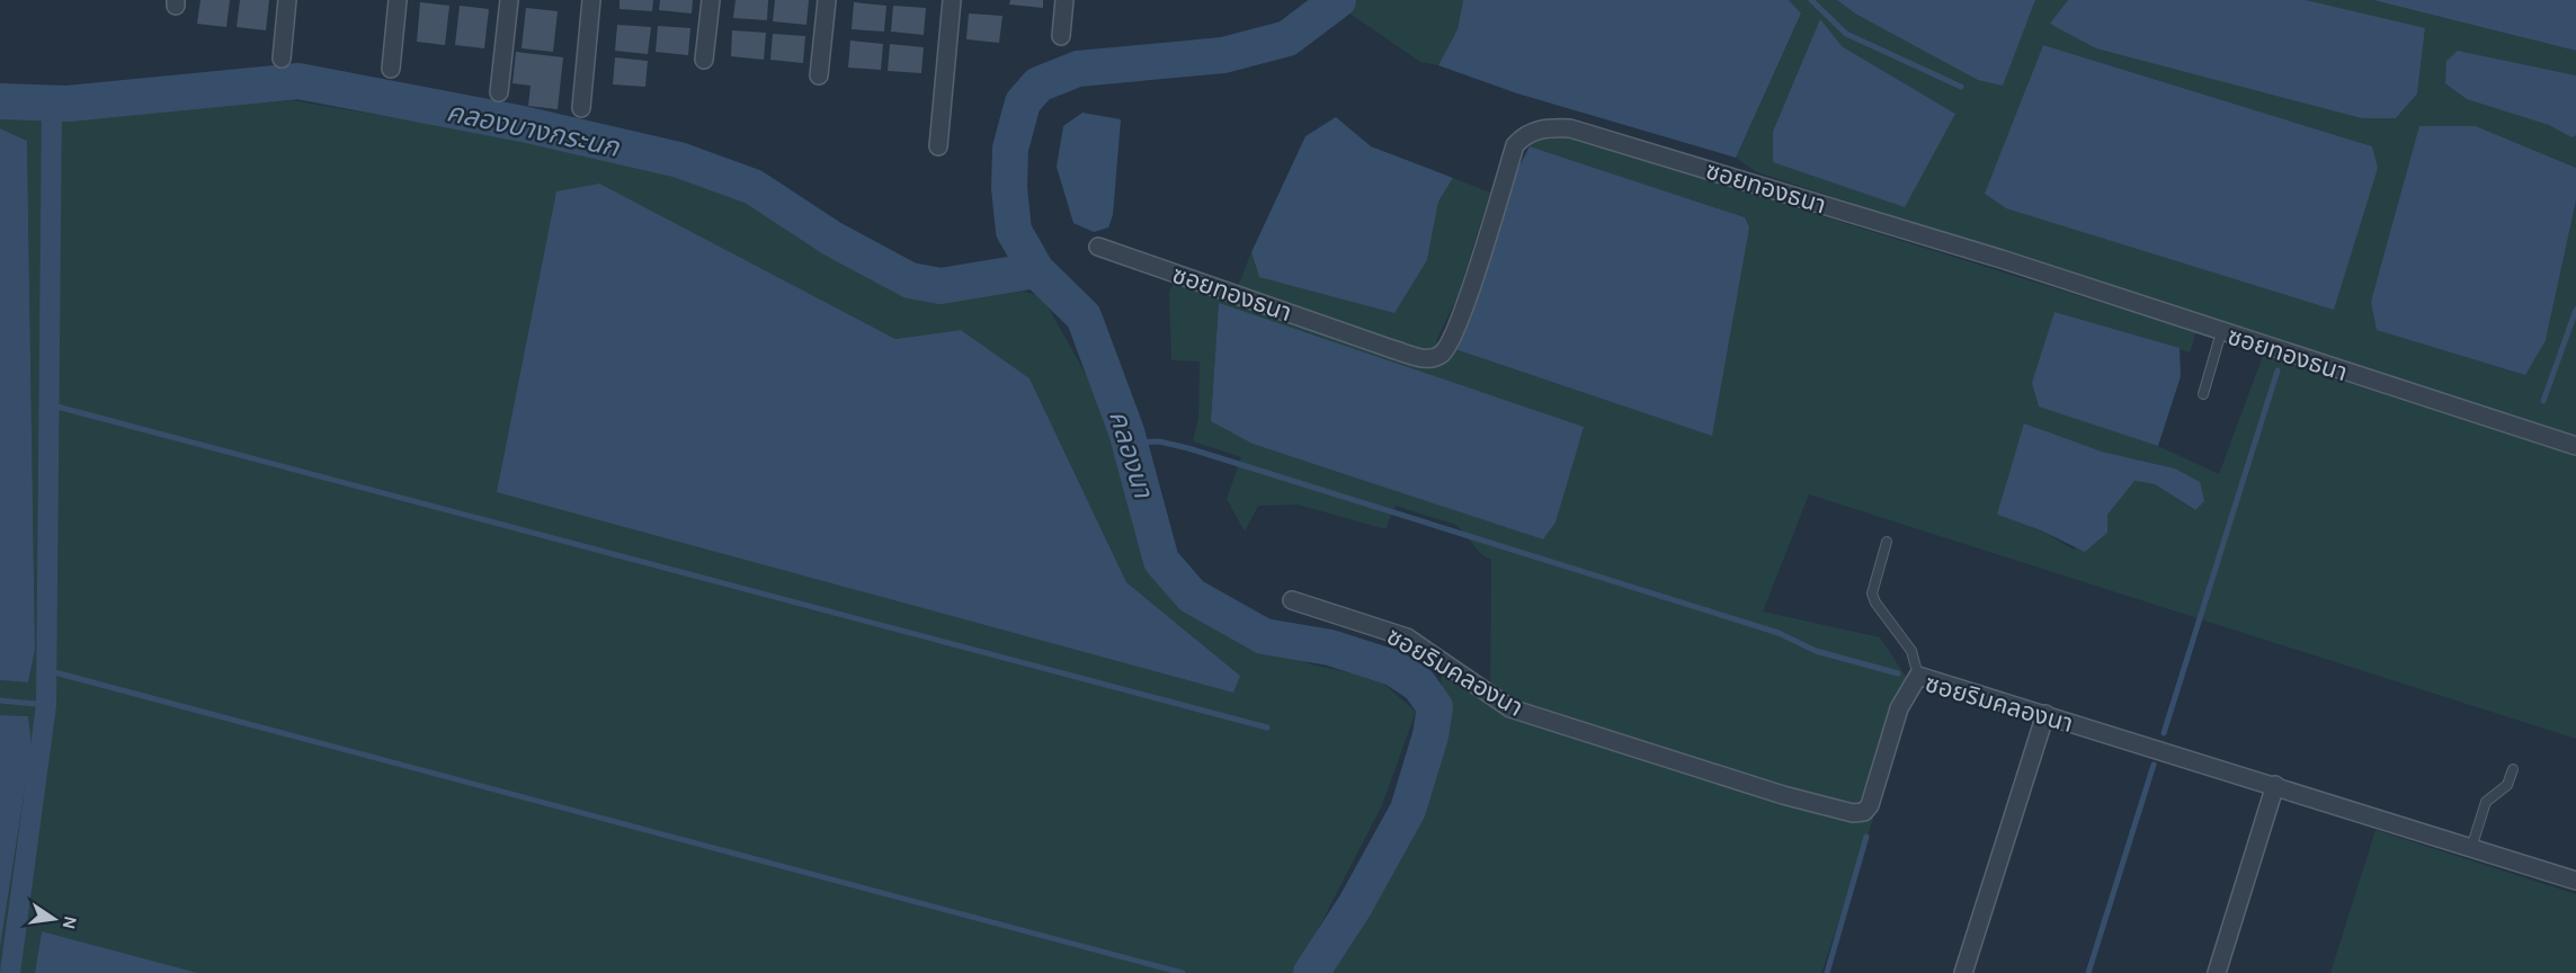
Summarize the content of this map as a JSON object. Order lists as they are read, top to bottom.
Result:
{
  "streets": {
    "street": ["ซอยทองธนา", "ซอยริมคลองนา"]
  },
  "water": ["คลองบางกระนก", "คลองนา"],
  "north": "right"
}
